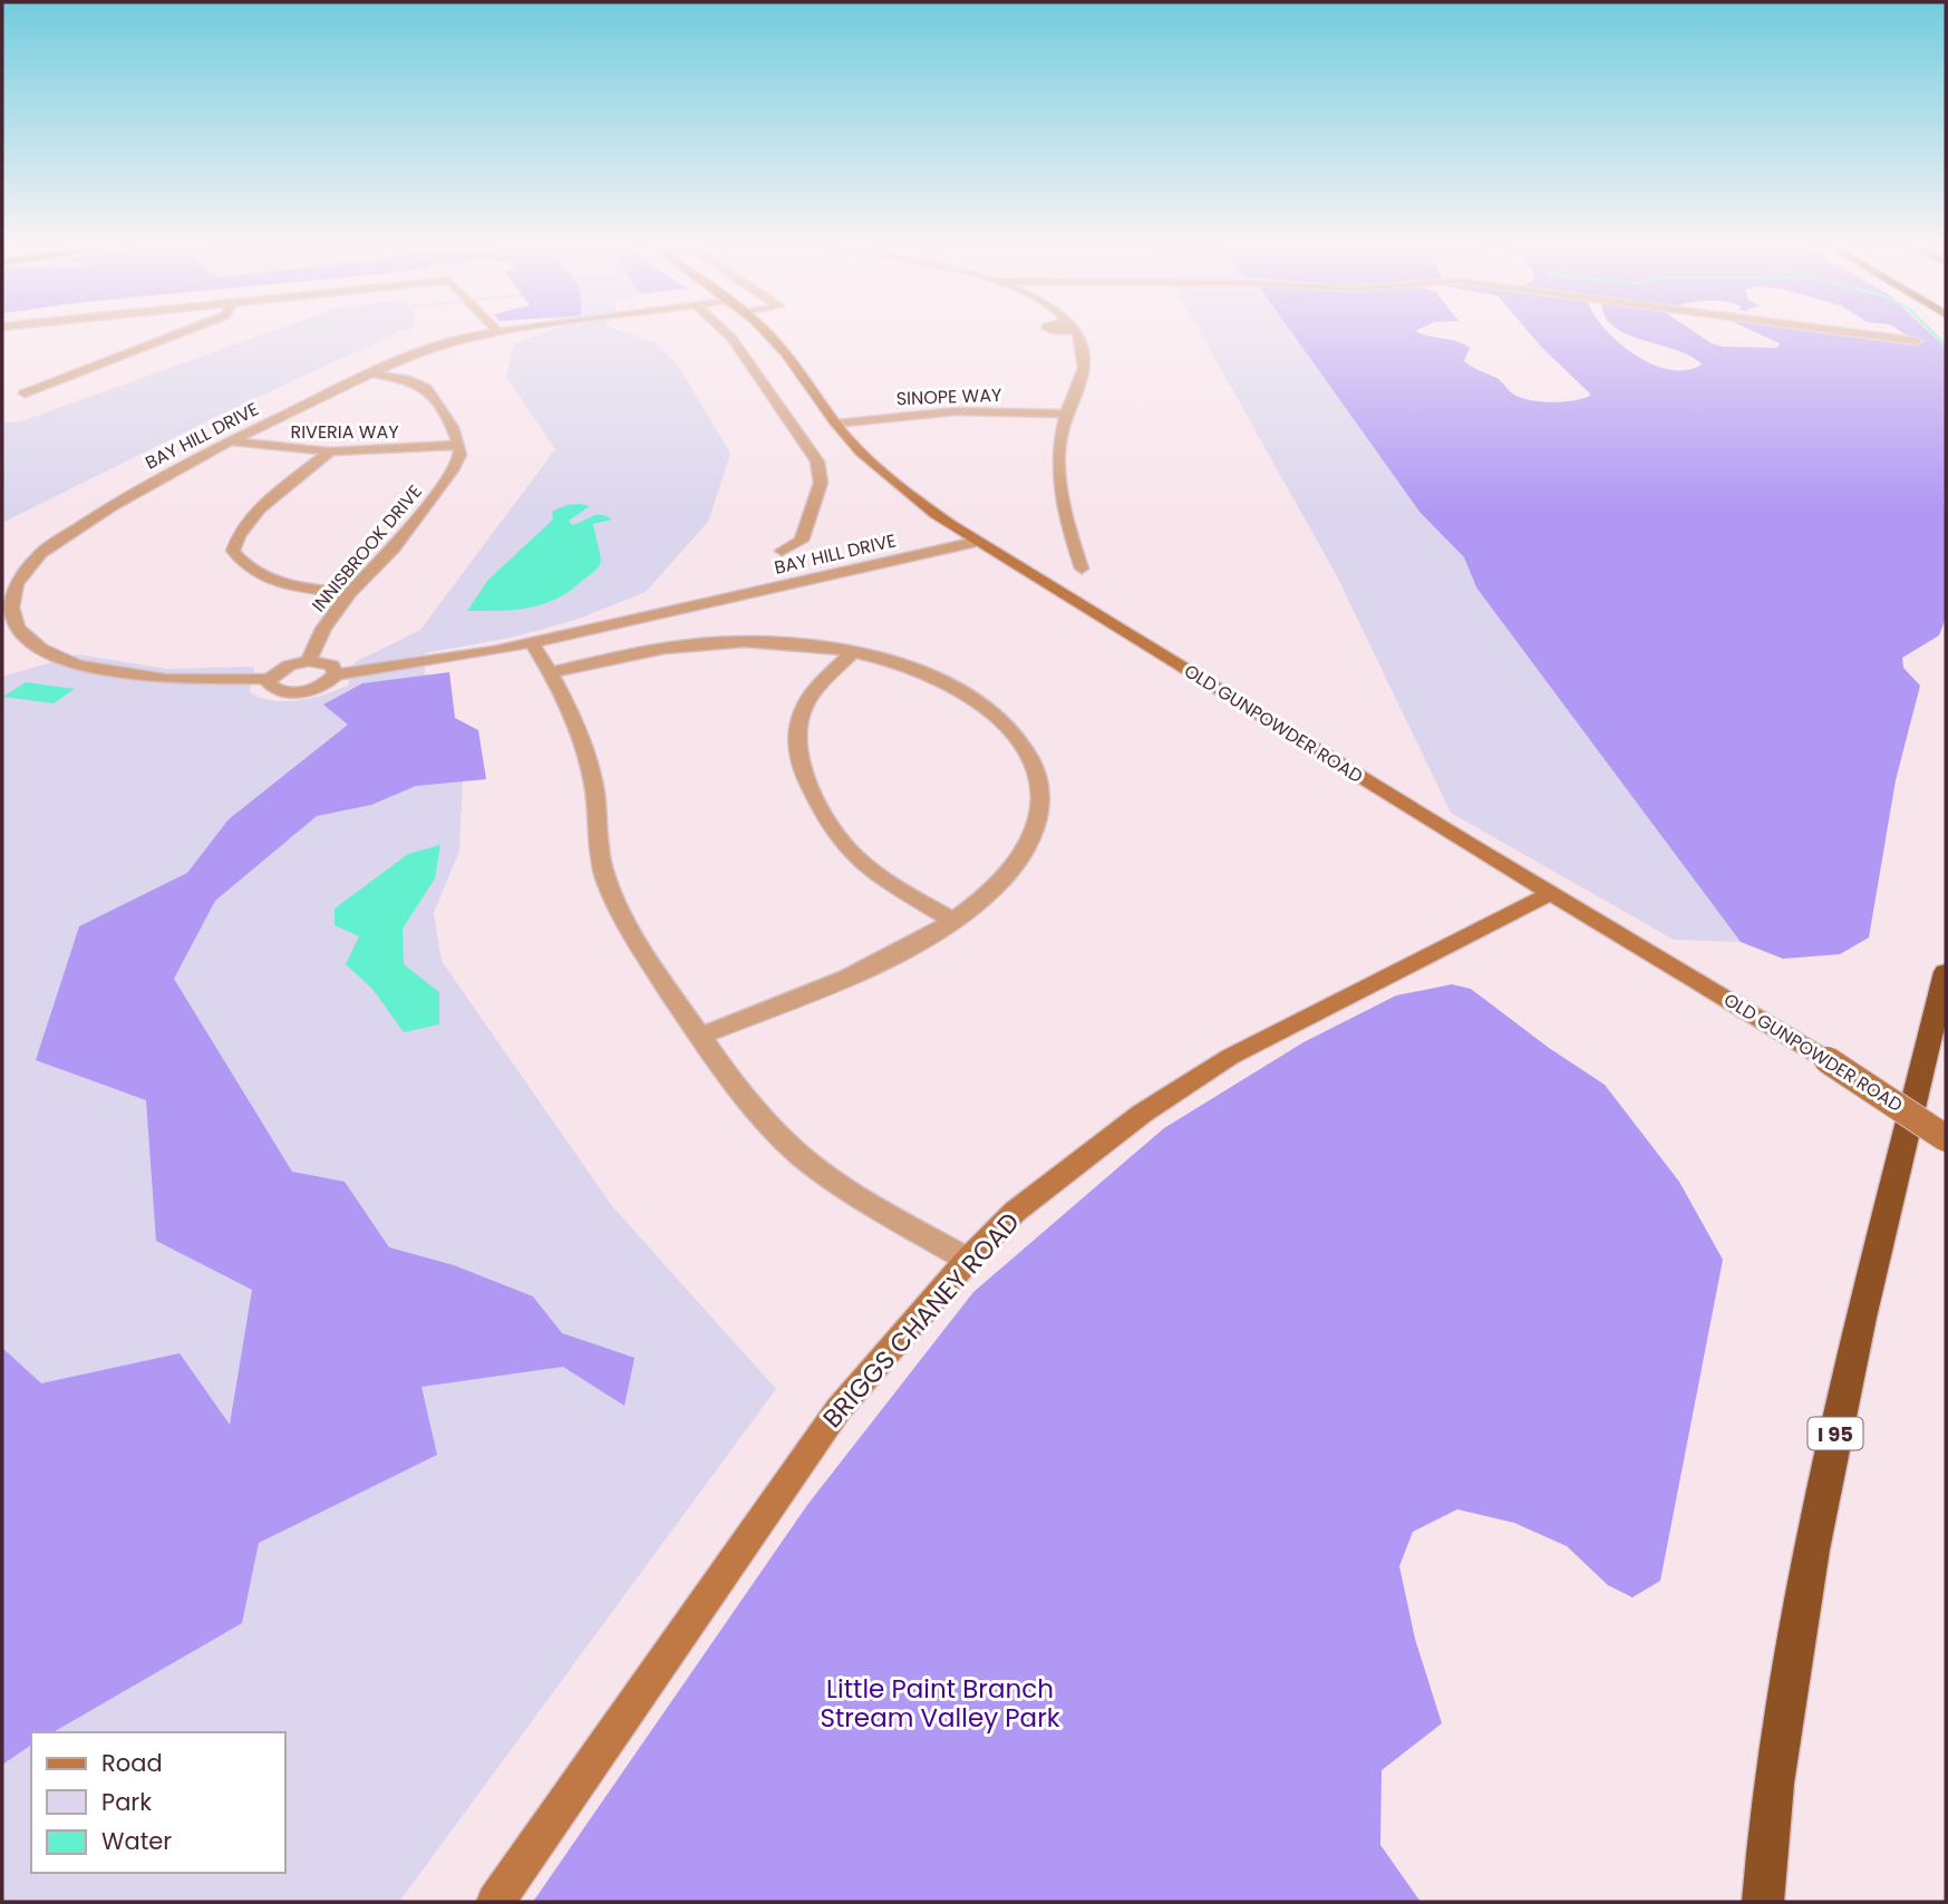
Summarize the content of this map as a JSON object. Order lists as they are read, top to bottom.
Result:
{
  "streets": {
    "highway": ["I 95"],
    "main road": ["OLD GUNPOWDER ROAD", "BRIGGS CHANEY ROAD"],
    "street": [
      "SINOPE WAY",
      "RIVERIA WAY",
      "BAY HILL DRIVE",
      "INNISBROOK DRIVE"
    ]
  },
  "crossings": [
    ["SINOPE WAY", "OLD GUNPOWDER ROAD"],
    ["RIVERIA WAY", "BAY HILL DRIVE"],
    ["RIVERIA WAY", "INNISBROOK DRIVE"],
    ["BAY HILL DRIVE", "OLD GUNPOWDER ROAD"],
    ["OLD GUNPOWDER ROAD", "BRIGGS CHANEY ROAD"]
  ],
  "parks": ["Little Paint Branch Stream Valley Park"],
  "legend": ["Road", "Park", "Water"]
}
